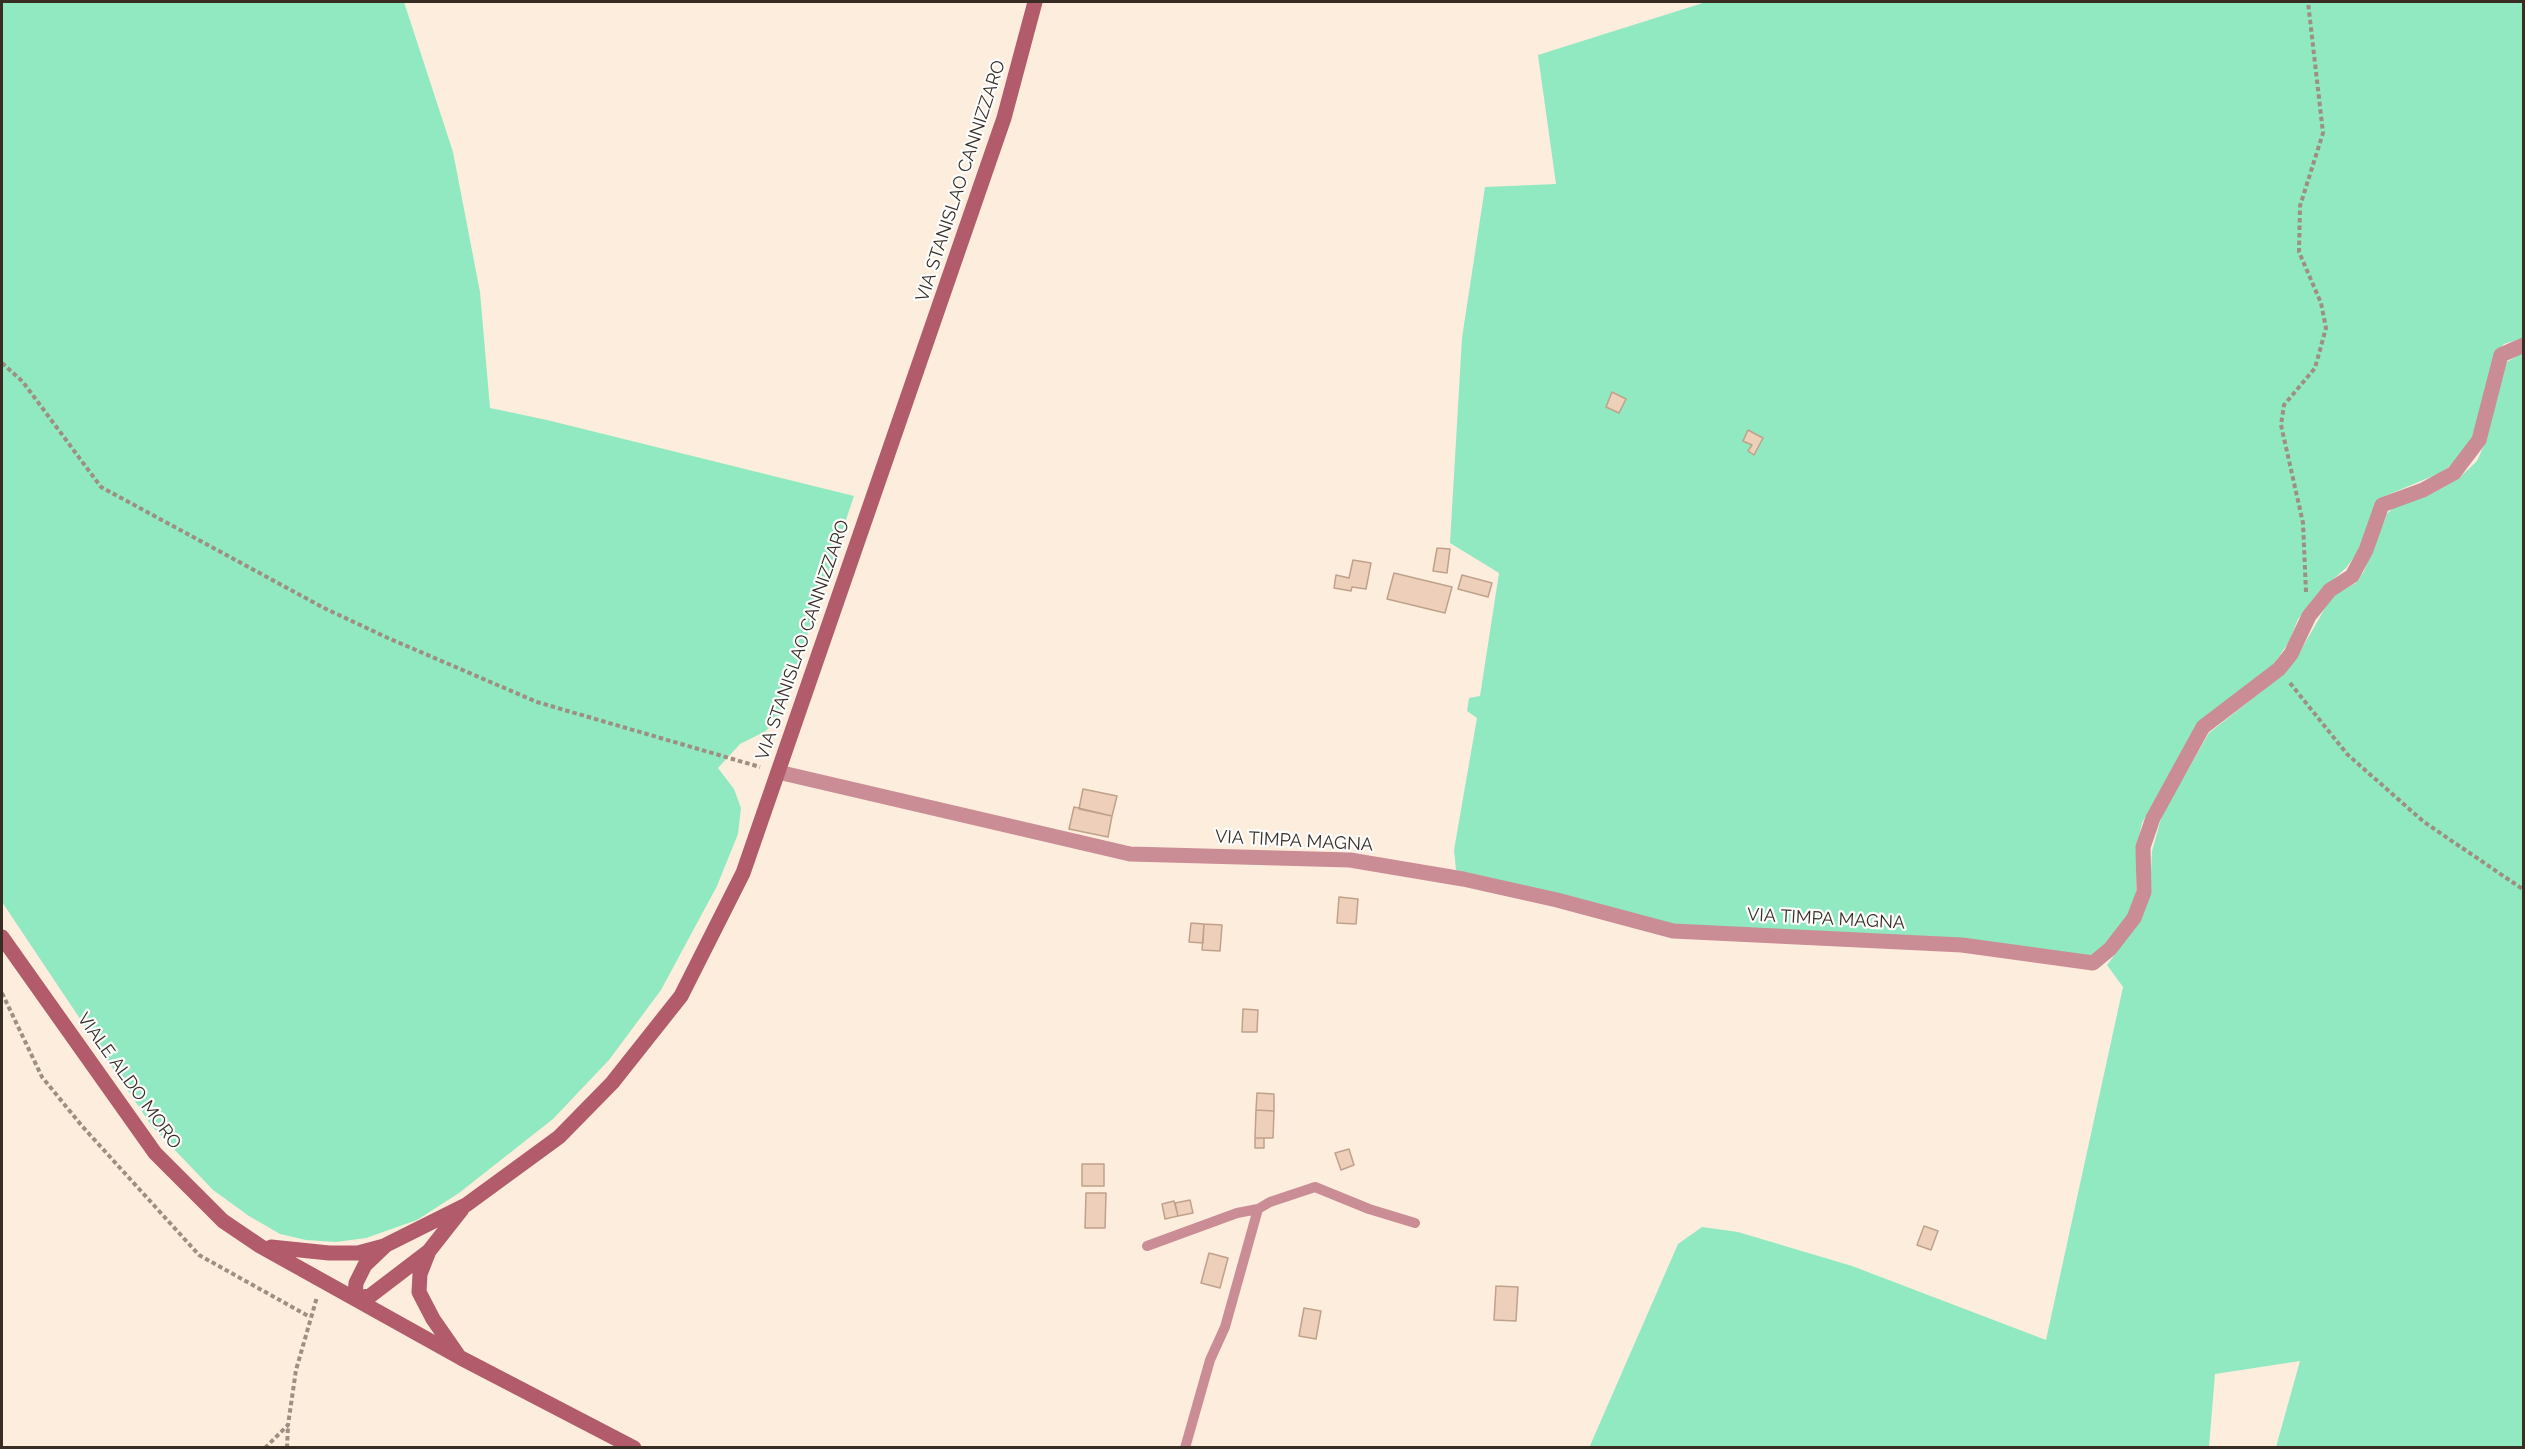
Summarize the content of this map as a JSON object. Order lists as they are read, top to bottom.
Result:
{
  "streets": {
    "street": ["VIA STANISLAO CANNIZZARO", "VIA TIMPA MAGNA", "VIALE ALDO MORO"]
  },
  "crossings": [
    ["VIA STANISLAO CANNIZZARO", "VIA TIMPA MAGNA"]
  ]
}
